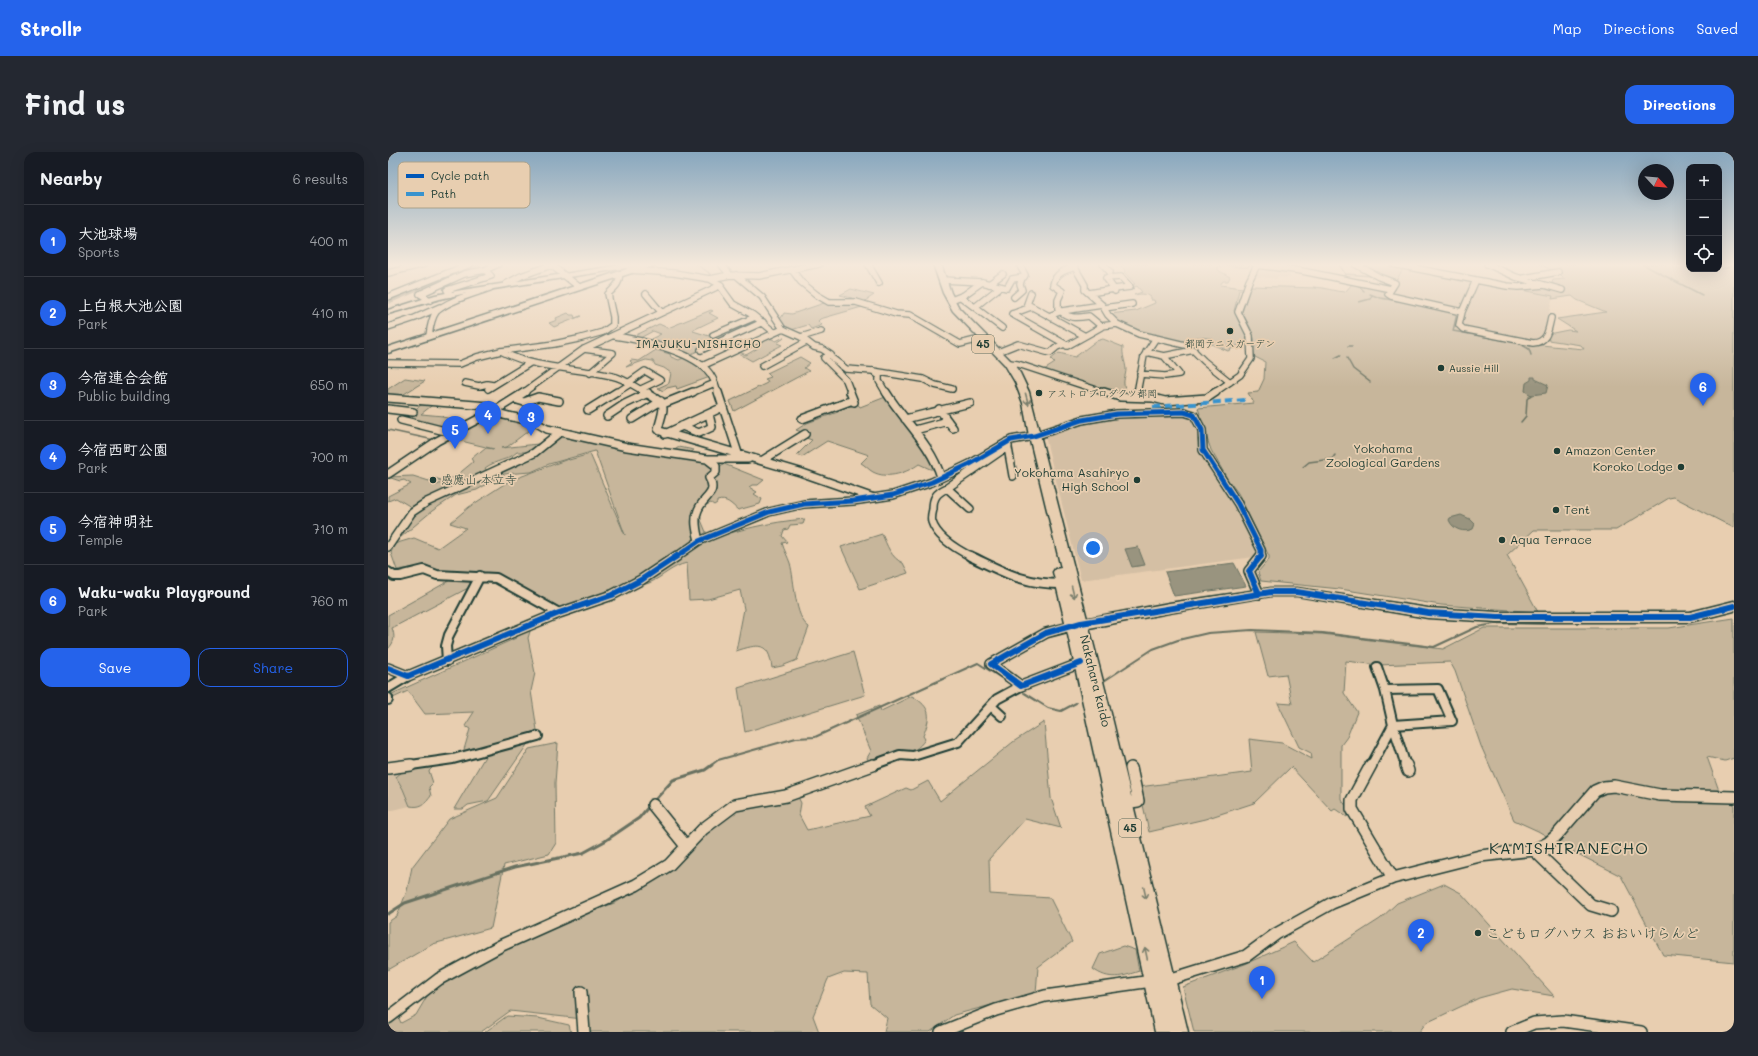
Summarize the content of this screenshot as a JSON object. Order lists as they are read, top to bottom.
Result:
{
  "streets": {
    "main road": ["45", "Nakahara kaido"]
  },
  "districts": ["IMAJUKU-NISHICHO", "KAMISHIRANECHO"],
  "parks": ["Yokohama Zoological Gardens"],
  "places": [
    "都岡テニスガーデン",
    "Aussie Hill",
    "アストロプロダクツ都岡",
    "Amazon Center",
    "Koroko Lodge",
    "感應山 本立寺",
    "Yokohama Asahiryo High School",
    "Tent",
    "Aqua Terrace",
    "こどもログハウス おおいけらんど"
  ],
  "legend": ["Cycle path", "Path"],
  "north": "bottom right",
  "page": {
    "header": "Strollr",
    "nav": ["Map", "Directions", "Saved"],
    "buttons": [
      "Directions",
      ["Save", "Share"]
    ],
    "title": "Find us",
    "heading": ["Nearby", "6 results"],
    "map_buttons": ["+", "−"],
    "list": [
      {
        "mark": "1",
        "name": "大池球場",
        "note": "Sports",
        "value": "400 m"
      },
      {
        "mark": "2",
        "name": "上白根大池公園",
        "note": "Park",
        "value": "410 m"
      },
      {
        "mark": "3",
        "name": "今宿連合会館",
        "note": "Public building",
        "value": "650 m"
      },
      {
        "mark": "4",
        "name": "今宿西町公園",
        "note": "Park",
        "value": "700 m"
      },
      {
        "mark": "5",
        "name": "今宿神明社",
        "note": "Temple",
        "value": "710 m"
      },
      {
        "mark": "6",
        "name": "Waku-waku Playground",
        "note": "Park",
        "value": "760 m"
      }
    ],
    "pins": [
      "6",
      "4",
      "3",
      "5",
      "2",
      "1"
    ]
  }
}
